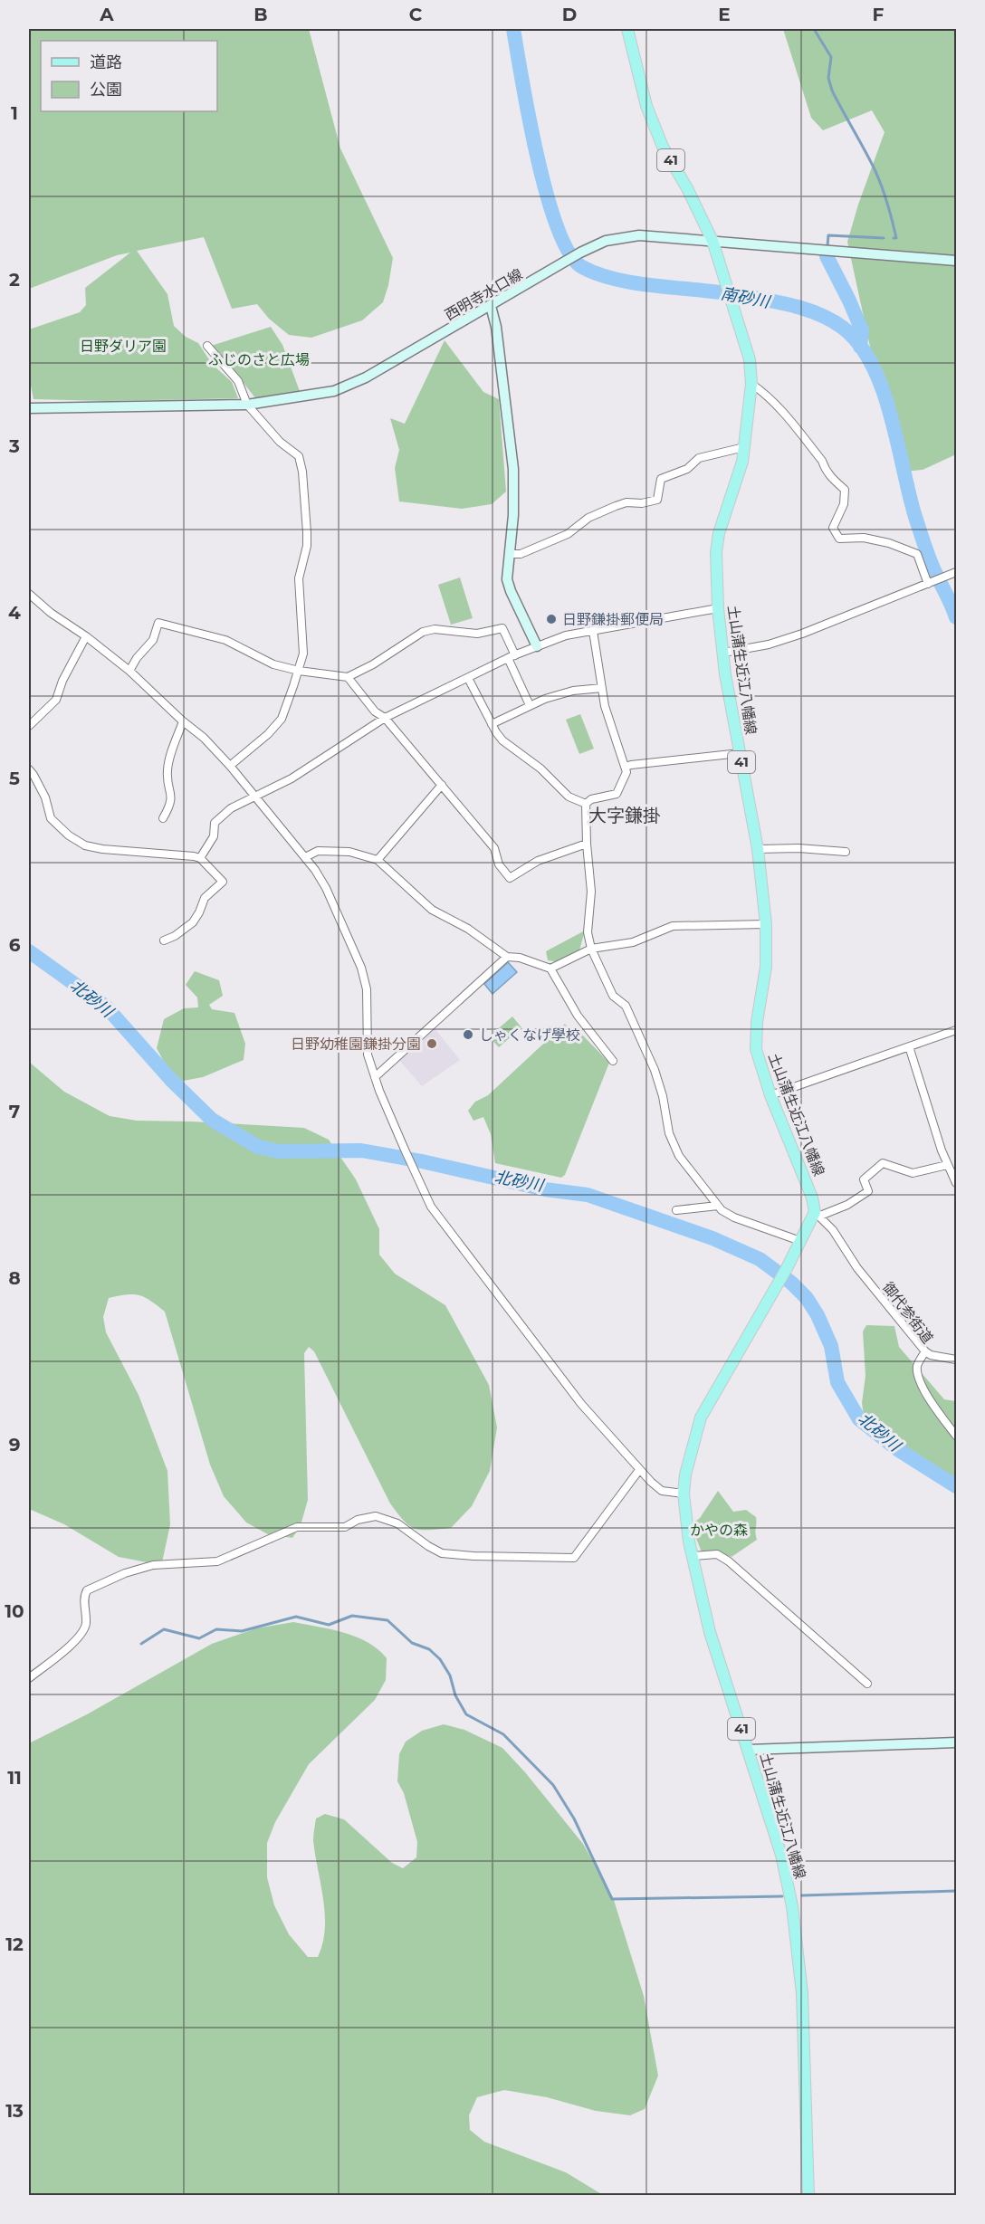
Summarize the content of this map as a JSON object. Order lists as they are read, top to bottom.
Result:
{
  "streets": {
    "main road": ["41", "西明寺水口線", "土山蒲生近江八幡線"],
    "street": ["御代参街道"]
  },
  "crossings": [
    ["西明寺水口線", "土山蒲生近江八幡線"],
    ["土山蒲生近江八幡線", "御代参街道"]
  ],
  "districts": ["大字鎌掛"],
  "water": ["南砂川", "北砂川"],
  "parks": ["日野ダリア園", "ふじのさと広場", "かやの森"],
  "places": ["日野鎌掛郵便局", "しゃくなげ學校", "日野幼稚園鎌掛分園"],
  "legend": ["道路", "公園"],
  "grid": {
    "columns": [
      "A",
      "B",
      "C",
      "D",
      "E",
      "F"
    ],
    "rows": [
      "1",
      "2",
      "3",
      "4",
      "5",
      "6",
      "7",
      "8",
      "9",
      "10",
      "11",
      "12",
      "13"
    ]
  }
}
